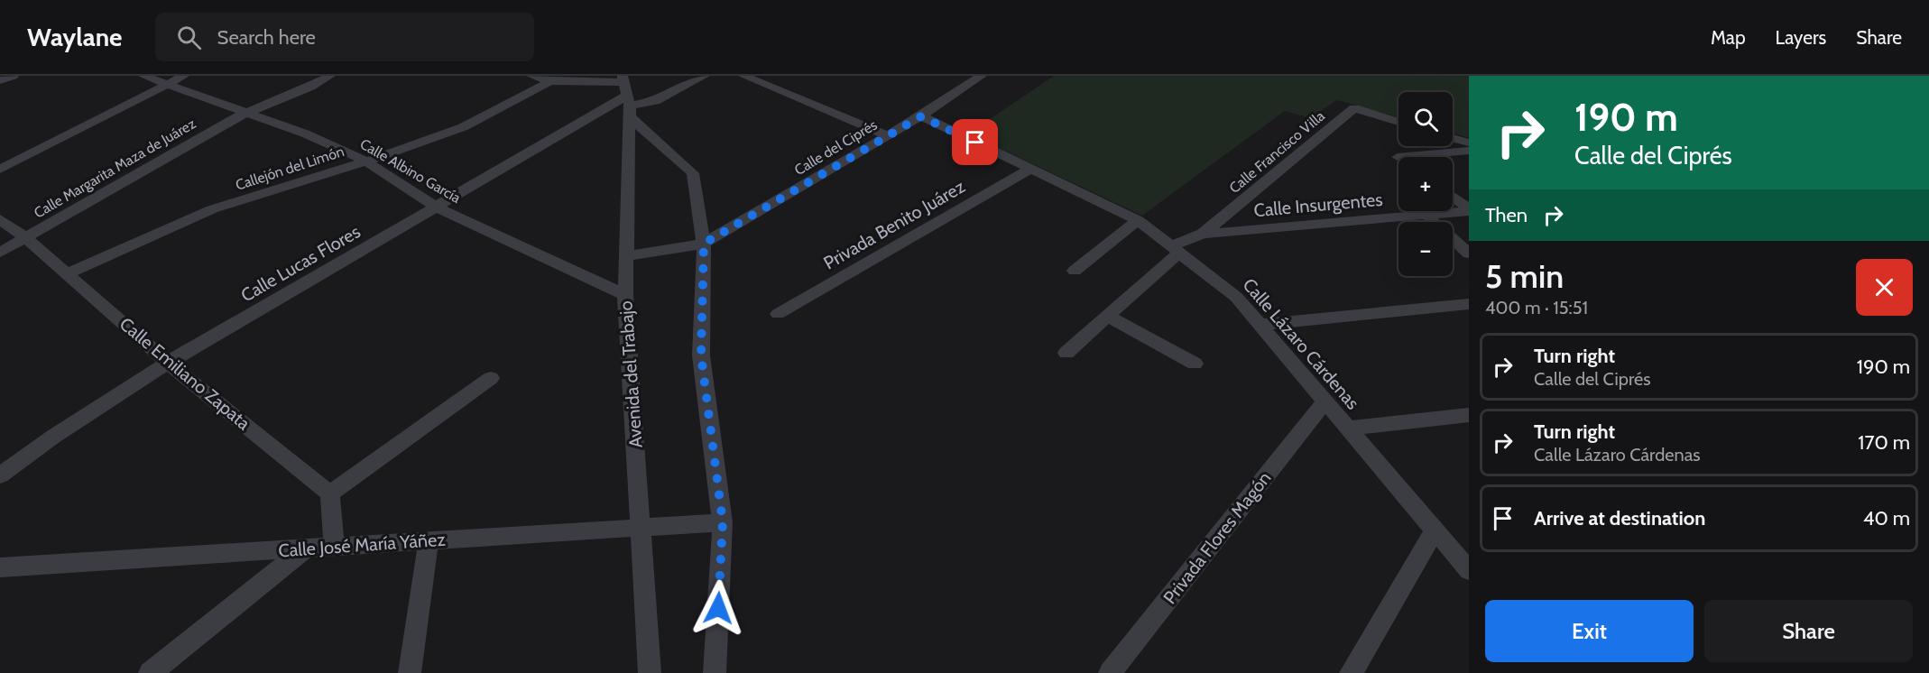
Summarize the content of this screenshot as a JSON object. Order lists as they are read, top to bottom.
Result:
{
  "streets": {
    "street": [
      "Calle del Ciprés",
      "Calle Francisco Villa",
      "Calle Margarita Maza de Juárez",
      "Callejón del Limón",
      "Calle Albino García",
      "Calle Insurgentes",
      "Privada Benito Juárez",
      "Calle Lucas Flores",
      "Calle Lázaro Cárdenas",
      "Calle Emiliano Zapata",
      "Avenida del Trabajo",
      "Privada Flores Magón",
      "Calle José María Yáñez"
    ]
  },
  "crossings": [
    ["Calle del Ciprés", "Calle Lázaro Cárdenas"],
    ["Calle Francisco Villa", "Calle Insurgentes"],
    ["Calle Francisco Villa", "Calle Lázaro Cárdenas"],
    ["Calle Margarita Maza de Juárez", "Calle Albino García"],
    ["Calle Margarita Maza de Juárez", "Calle Emiliano Zapata"],
    ["Callejón del Limón", "Calle Albino García"],
    ["Callejón del Limón", "Calle Emiliano Zapata"],
    ["Calle Albino García", "Calle Lucas Flores"],
    ["Calle Albino García", "Avenida del Trabajo"],
    ["Privada Benito Juárez", "Calle Lázaro Cárdenas"],
    ["Calle Lucas Flores", "Calle Emiliano Zapata"],
    ["Calle Lucas Flores", "Avenida del Trabajo"],
    ["Calle Lázaro Cárdenas", "Privada Flores Magón"],
    ["Avenida del Trabajo", "Calle José María Yáñez"]
  ],
  "page": {
    "header": "Waylane",
    "search": "Search here",
    "nav": ["Map", "Layers", "Share"],
    "turn": ["190 m", "Calle del Ciprés"],
    "map_buttons": ["+", "−"],
    "then": "Then",
    "heading": ["5 min", "400 m · 15:51"],
    "list": [
      {
        "name": "Turn right",
        "note": "Calle del Ciprés",
        "value": "190 m"
      },
      {
        "name": "Turn right",
        "note": "Calle Lázaro Cárdenas",
        "value": "170 m"
      },
      {
        "name": "Arrive at destination",
        "value": "40 m"
      }
    ],
    "buttons": ["Exit", "Share"]
  }
}
